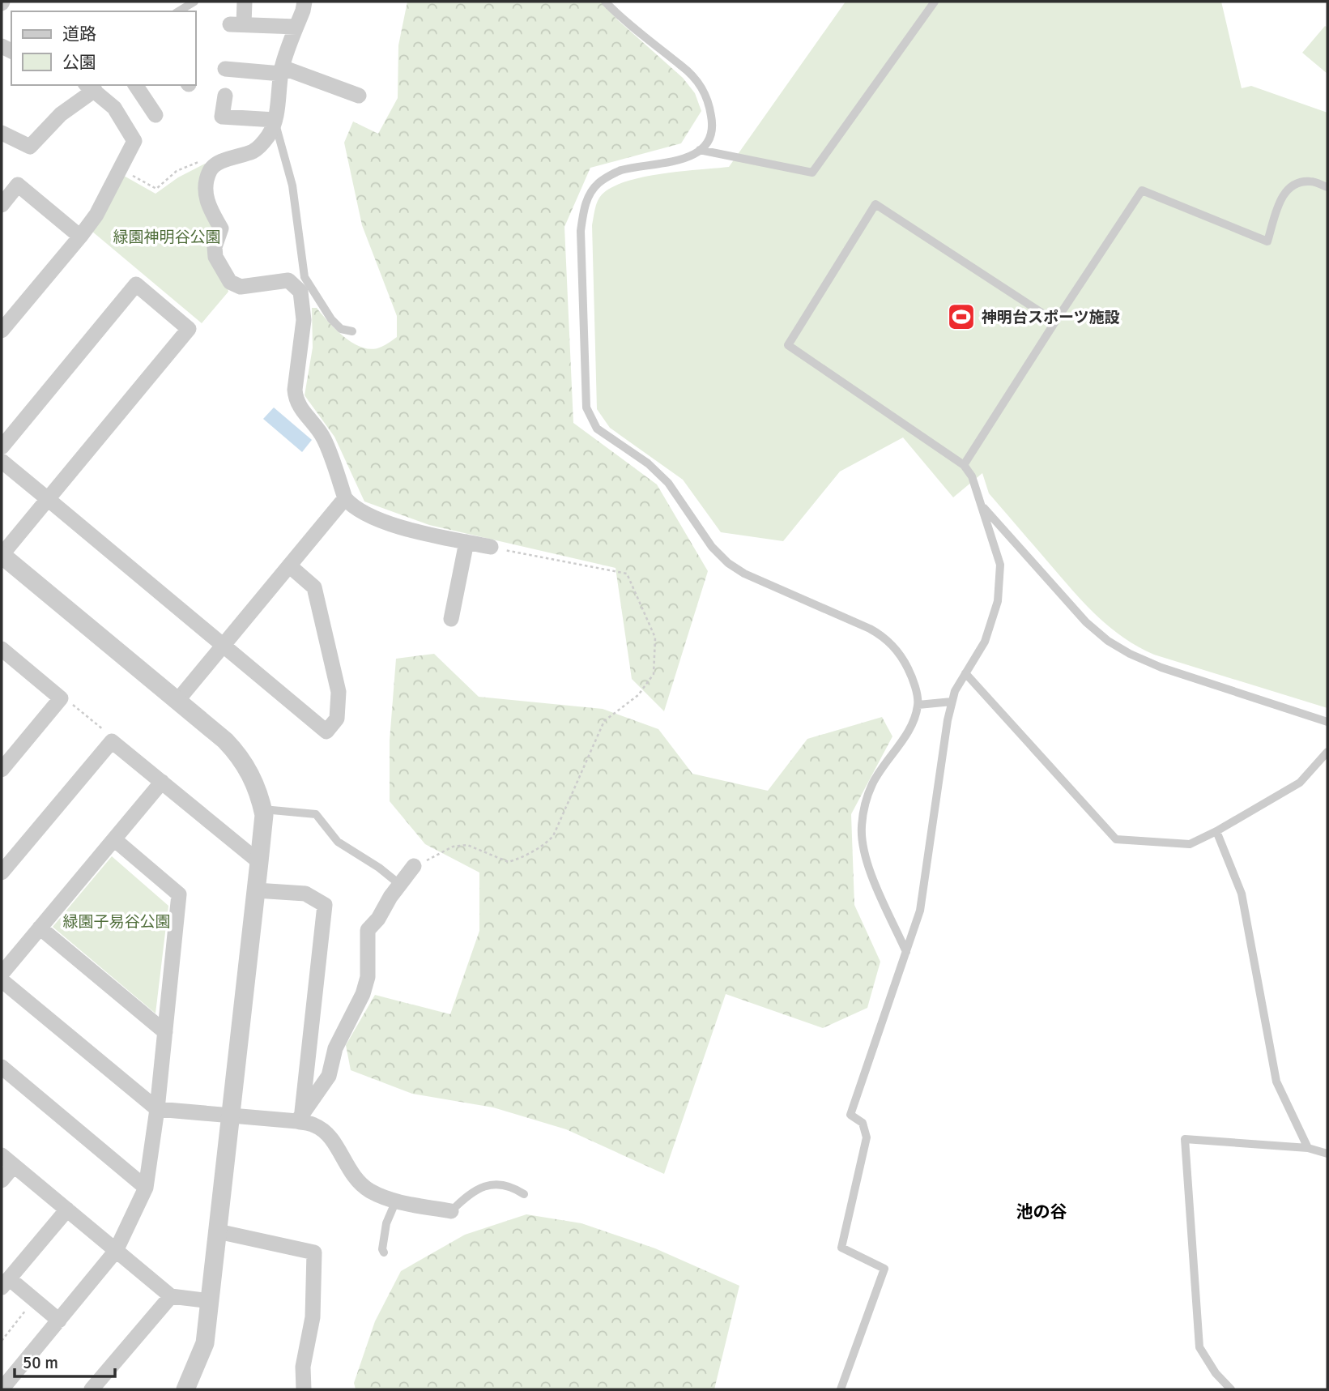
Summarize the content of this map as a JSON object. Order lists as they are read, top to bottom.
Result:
{
  "districts": ["池の谷"],
  "parks": ["緑園神明谷公園", "緑園子易谷公園"],
  "places": {
    "sports": ["神明台スポーツ施設"]
  },
  "legend": ["道路", "公園"],
  "scale_bar": "50 m"
}
